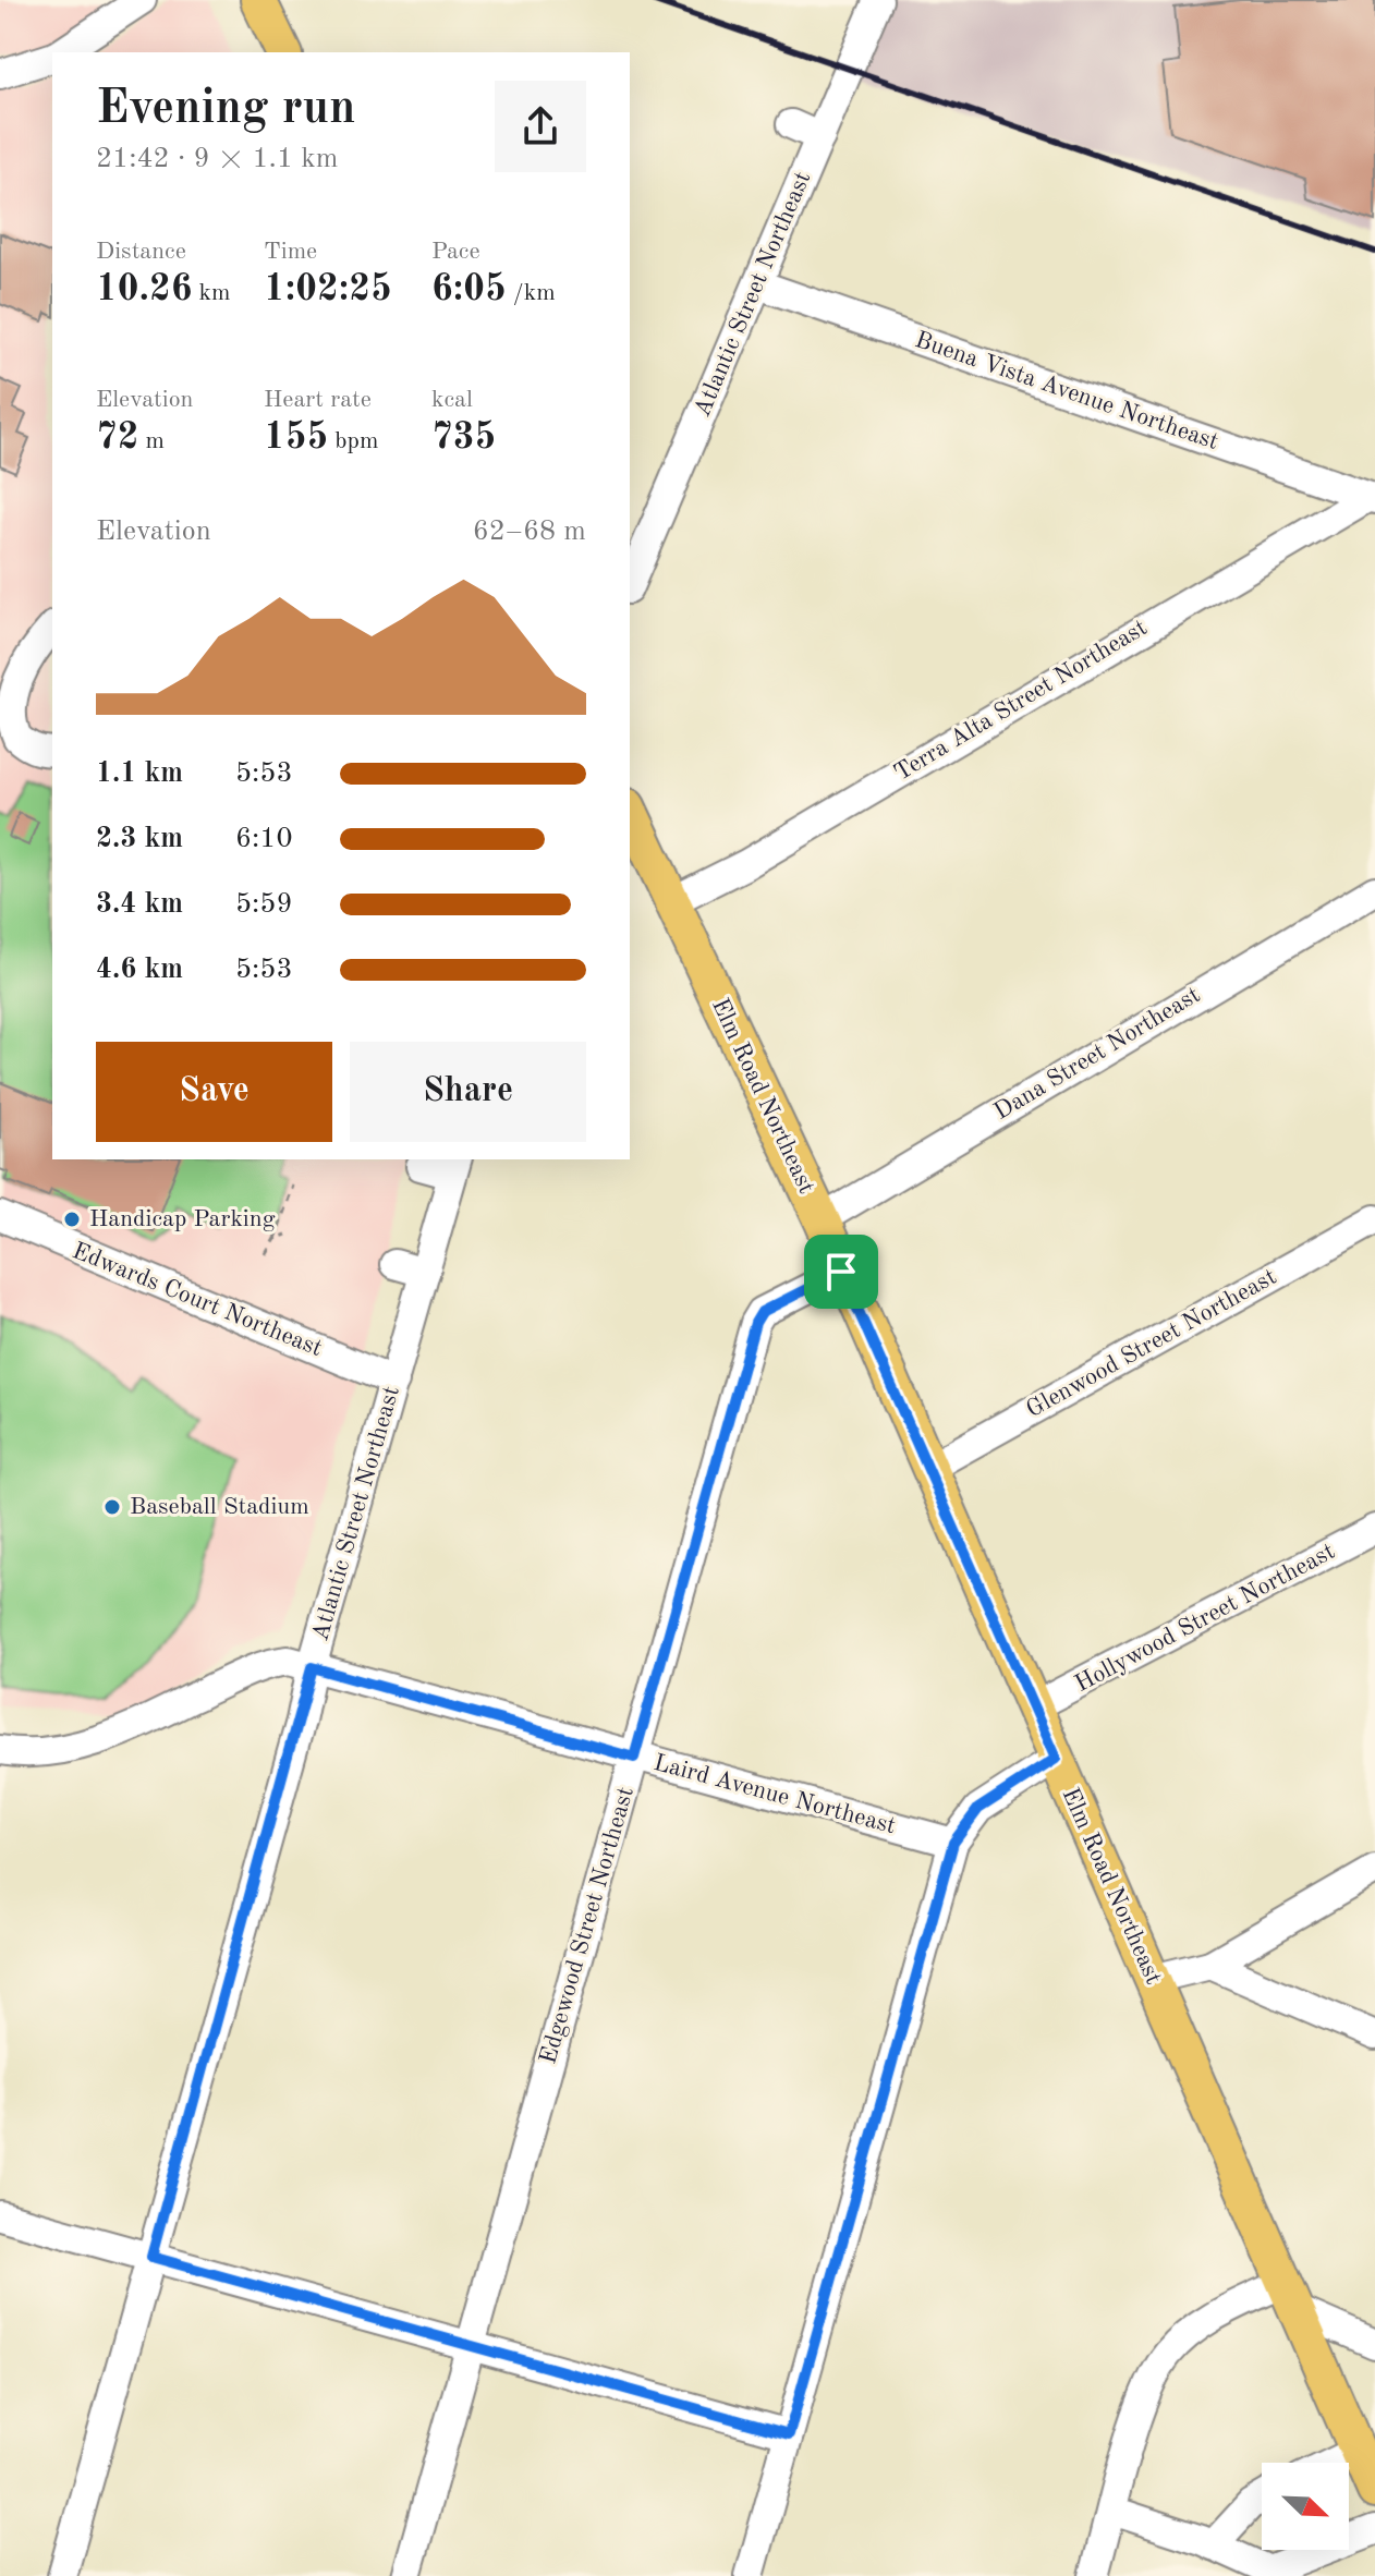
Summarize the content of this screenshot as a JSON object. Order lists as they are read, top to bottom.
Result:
{
  "streets": {
    "main road": ["Elm Road Northeast"],
    "street": [
      "Atlantic Street Northeast",
      "Buena Vista Avenue Northeast",
      "Terra Alta Street Northeast",
      "Dana Street Northeast",
      "Edwards Court Northeast",
      "Glenwood Street Northeast",
      "Hollywood Street Northeast",
      "Laird Avenue Northeast",
      "Edgewood Street Northeast"
    ]
  },
  "crossings": [
    ["Atlantic Street Northeast", "Buena Vista Avenue Northeast"],
    ["Atlantic Street Northeast", "Edwards Court Northeast"],
    ["Atlantic Street Northeast", "Laird Avenue Northeast"],
    ["Buena Vista Avenue Northeast", "Terra Alta Street Northeast"],
    ["Terra Alta Street Northeast", "Elm Road Northeast"],
    ["Dana Street Northeast", "Elm Road Northeast"],
    ["Elm Road Northeast", "Glenwood Street Northeast"],
    ["Elm Road Northeast", "Hollywood Street Northeast"],
    ["Elm Road Northeast", "Edgewood Street Northeast"],
    ["Laird Avenue Northeast", "Edgewood Street Northeast"]
  ],
  "places": ["Handicap Parking", "Baseball Stadium"],
  "north": "bottom right",
  "page": {
    "heading": ["Evening run", "21:42 · 9 × 1.1 km"],
    "stats": [
      ["Distance", "10.26 km"],
      ["Time", "1:02:25"],
      ["Pace", "6:05 /km"],
      ["Elevation", "72 m"],
      ["Heart rate", "155 bpm"],
      ["kcal", "735"]
    ],
    "chart": ["Elevation", "62–68 m"],
    "list": [
      {
        "name": "1.1 km",
        "note": "5:53"
      },
      {
        "name": "2.3 km",
        "note": "6:10"
      },
      {
        "name": "3.4 km",
        "note": "5:59"
      },
      {
        "name": "4.6 km",
        "note": "5:53"
      }
    ],
    "buttons": ["Save", "Share"]
  }
}
